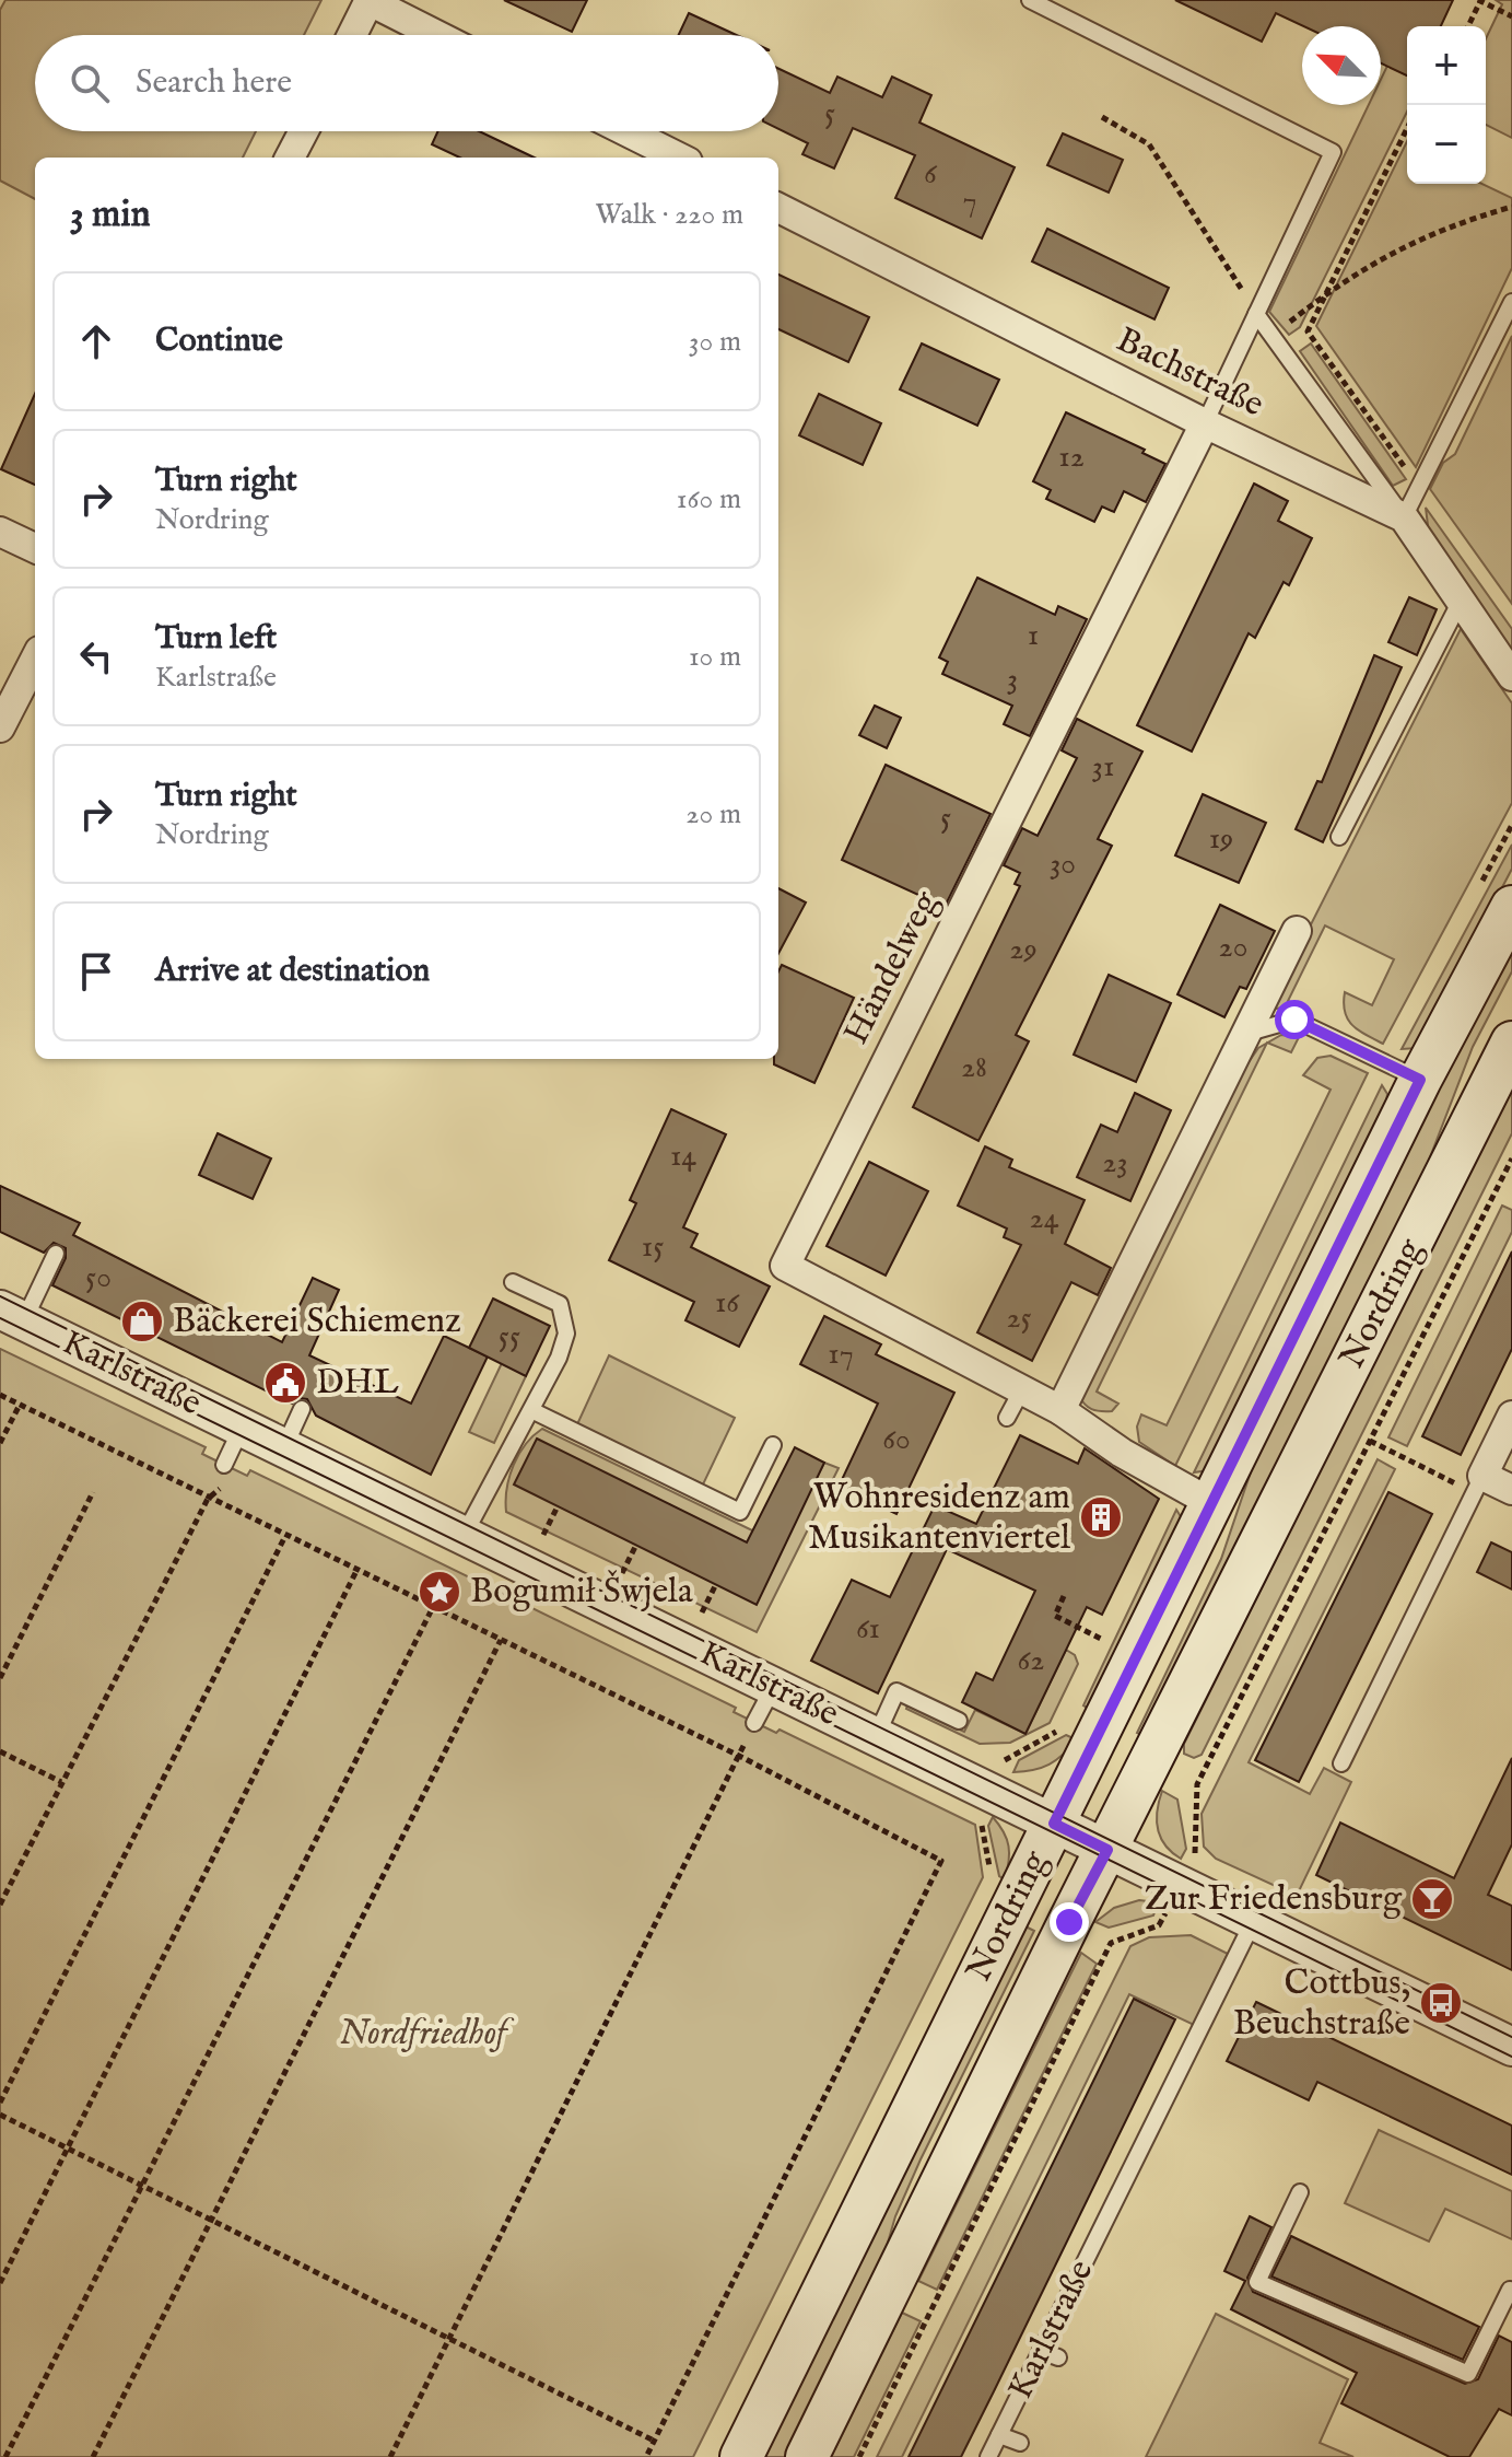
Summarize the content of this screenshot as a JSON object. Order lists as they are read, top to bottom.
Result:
{
  "streets": {
    "main road": ["Nordring"],
    "street": ["Bachstraße", "Händelweg", "Karlstraße"]
  },
  "crossings": [
    ["Bachstraße", "Händelweg"],
    ["Händelweg", "Nordring"],
    ["Nordring", "Karlstraße"]
  ],
  "parks": ["Nordfriedhof"],
  "places": {
    "shop": ["Bäckerei Schiemenz"],
    "public building": ["DHL"],
    "building": ["Wohnresidenz am Musikantenviertel"],
    "place": ["Bogumił Šwjela"],
    "bar": ["Zur Friedensburg"],
    "bus stop": ["Cottbus, Beuchstraße"]
  },
  "house_numbers": [
    "5",
    "6",
    "7",
    "12",
    "1",
    "3",
    "31",
    "5",
    "19",
    "30",
    "20",
    "29",
    "28",
    "14",
    "23",
    "24",
    "15",
    "50",
    "16",
    "25",
    "55",
    "17",
    "60",
    "61",
    "62"
  ],
  "north": "top left",
  "page": {
    "map_buttons": ["+", "−"],
    "search": "Search here",
    "heading": ["3 min", "Walk · 220 m"],
    "list": [
      ["Continue", "30 m"],
      ["Turn right", "Nordring", "160 m"],
      ["Turn left", "Karlstraße", "10 m"],
      ["Turn right", "Nordring", "20 m"],
      "Arrive at destination"
    ]
  }
}
